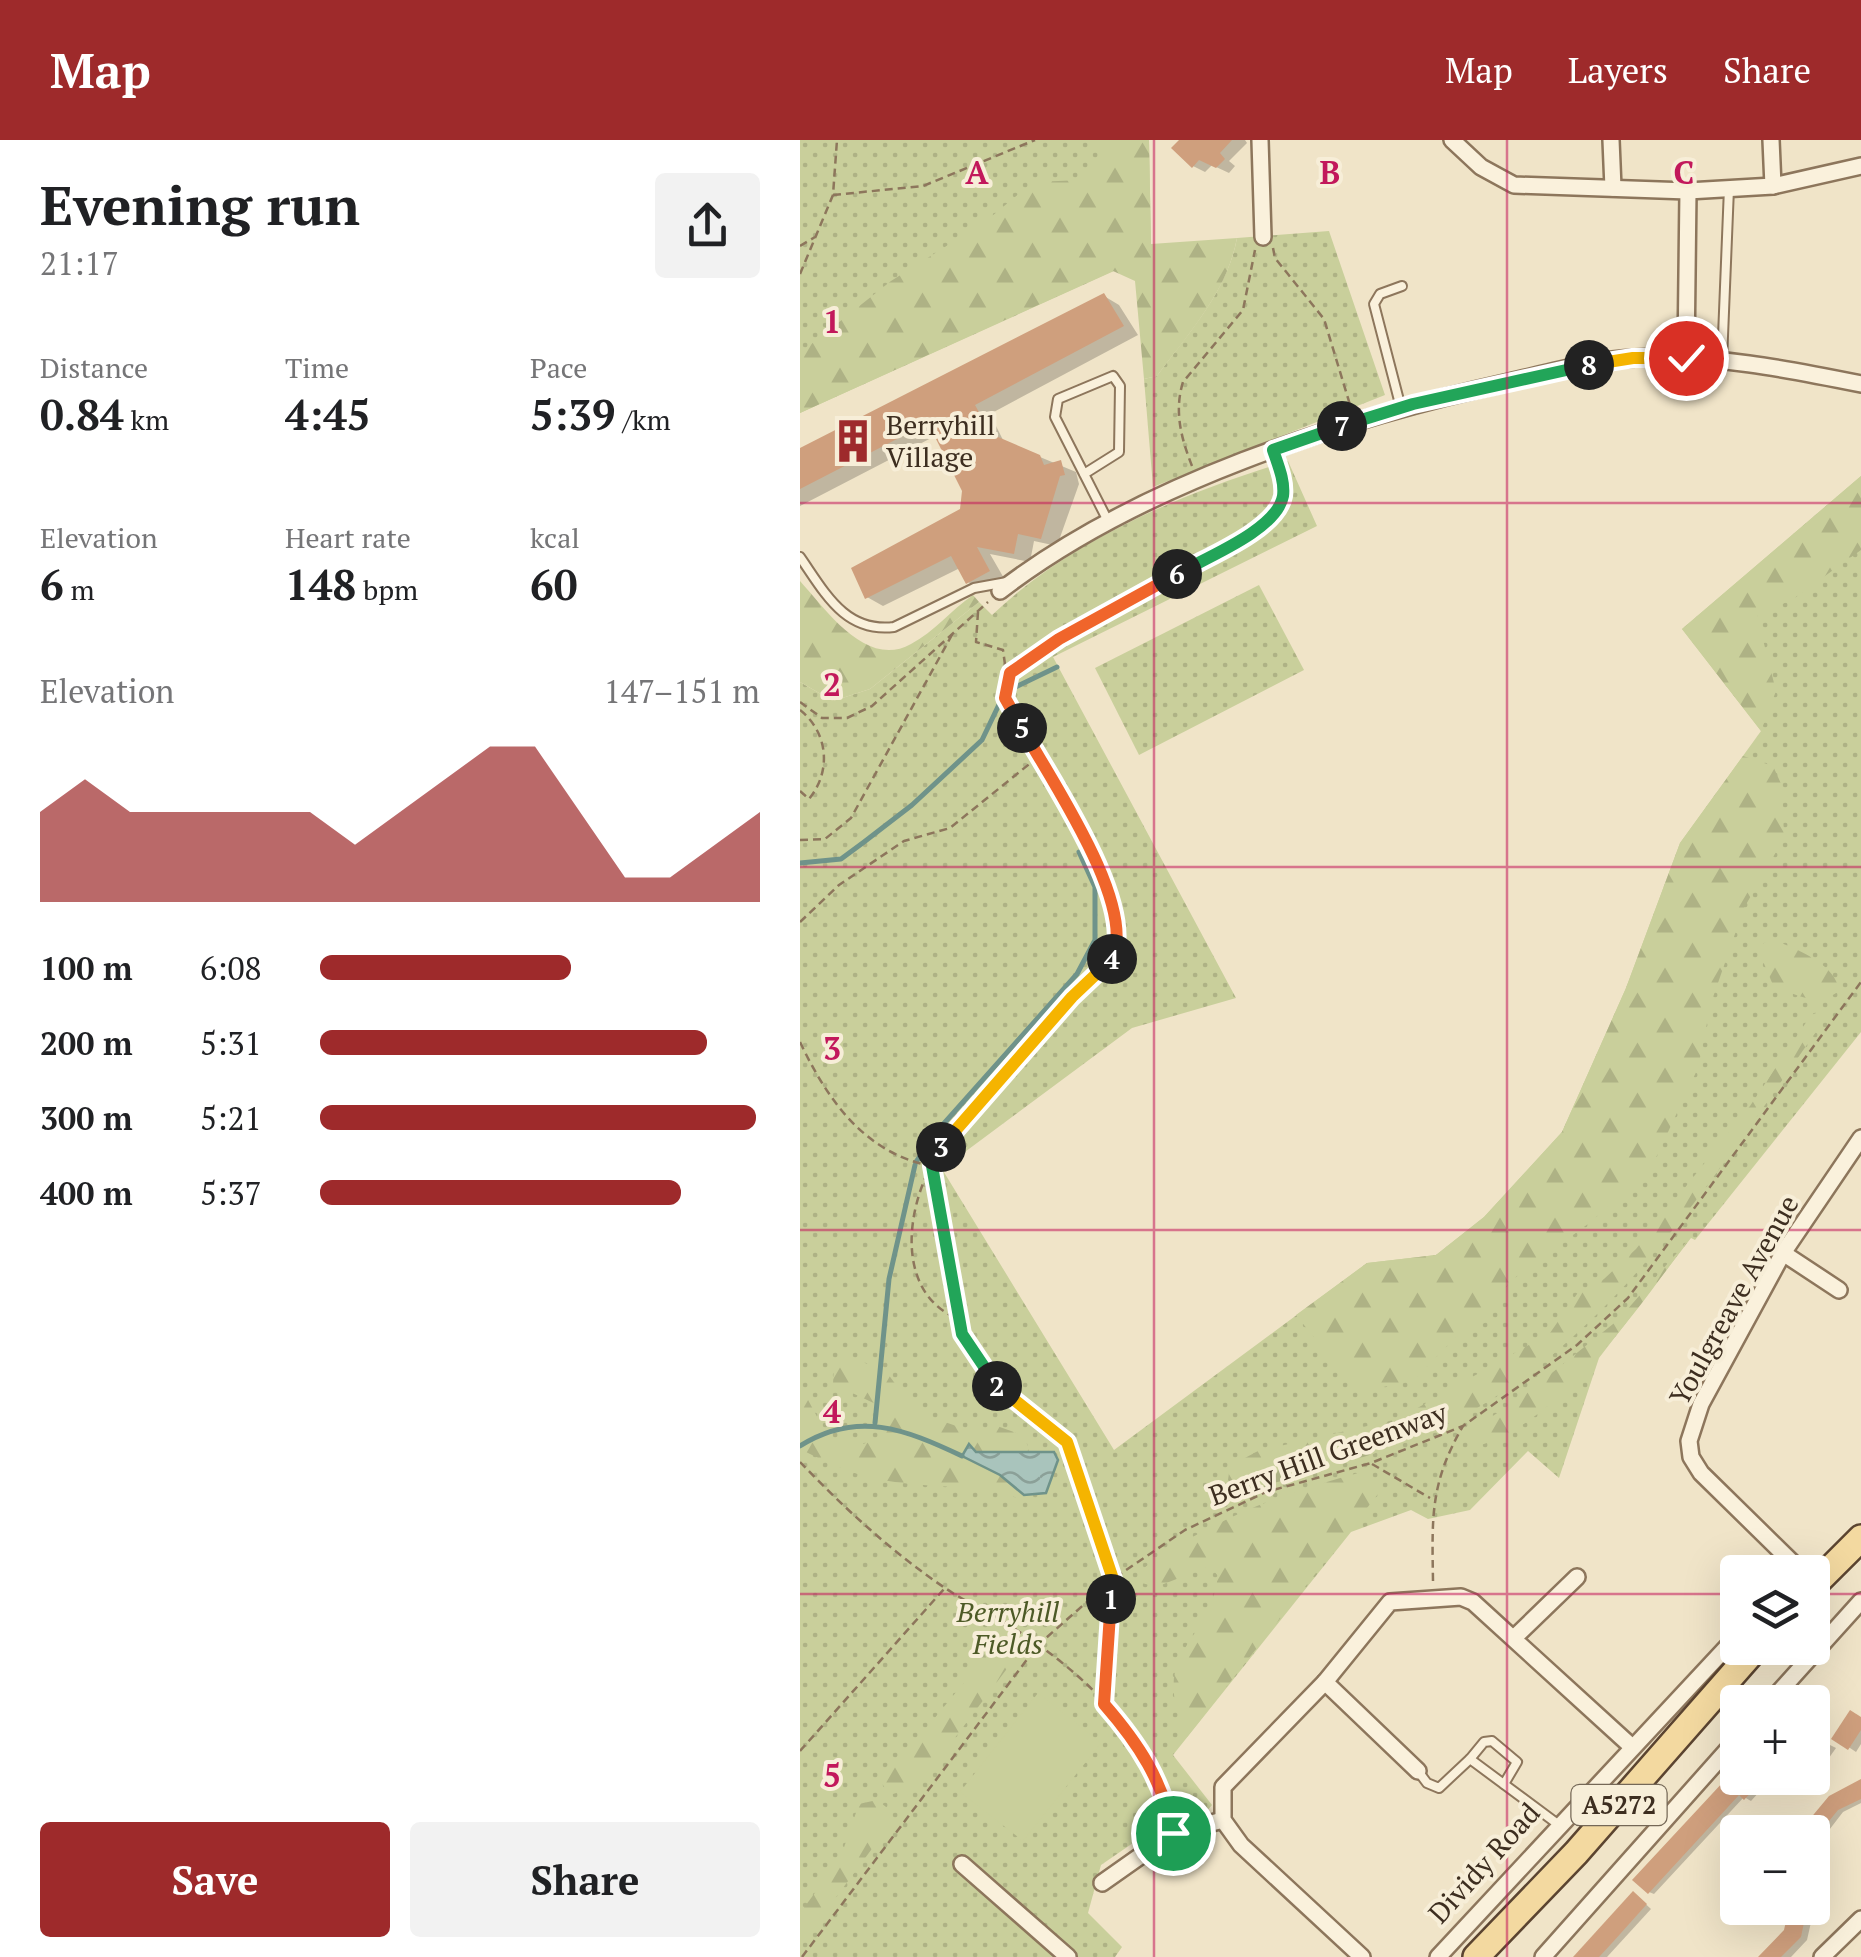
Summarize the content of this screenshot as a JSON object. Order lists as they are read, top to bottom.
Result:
{
  "streets": {
    "main road": ["A5272", "Dividy Road"],
    "street": ["Youlgreave Avenue"],
    "path": ["Berry Hill Greenway"]
  },
  "parks": ["Berryhill Fields"],
  "places": {
    "building": ["Berryhill Village"]
  },
  "page": {
    "header": "Map",
    "nav": ["Map", "Layers", "Share"],
    "heading": ["Evening run", "21:17"],
    "stats": [
      ["Distance", "0.84 km"],
      ["Time", "4:45"],
      ["Pace", "5:39 /km"],
      ["Elevation", "6 m"],
      ["Heart rate", "148 bpm"],
      ["kcal", "60"]
    ],
    "pins": [
      "8",
      "7",
      "6",
      "5",
      "4",
      "3",
      "2",
      "1"
    ],
    "chart": ["Elevation", "147–151 m"],
    "list": [
      {
        "name": "100 m",
        "note": "6:08"
      },
      {
        "name": "200 m",
        "note": "5:31"
      },
      {
        "name": "300 m",
        "note": "5:21"
      },
      {
        "name": "400 m",
        "note": "5:37"
      }
    ],
    "map_buttons": ["+", "−"],
    "buttons": ["Save", "Share"]
  },
  "grid": {
    "columns": ["A", "B", "C"],
    "rows": [
      "1",
      "2",
      "3",
      "4",
      "5"
    ]
  }
}
